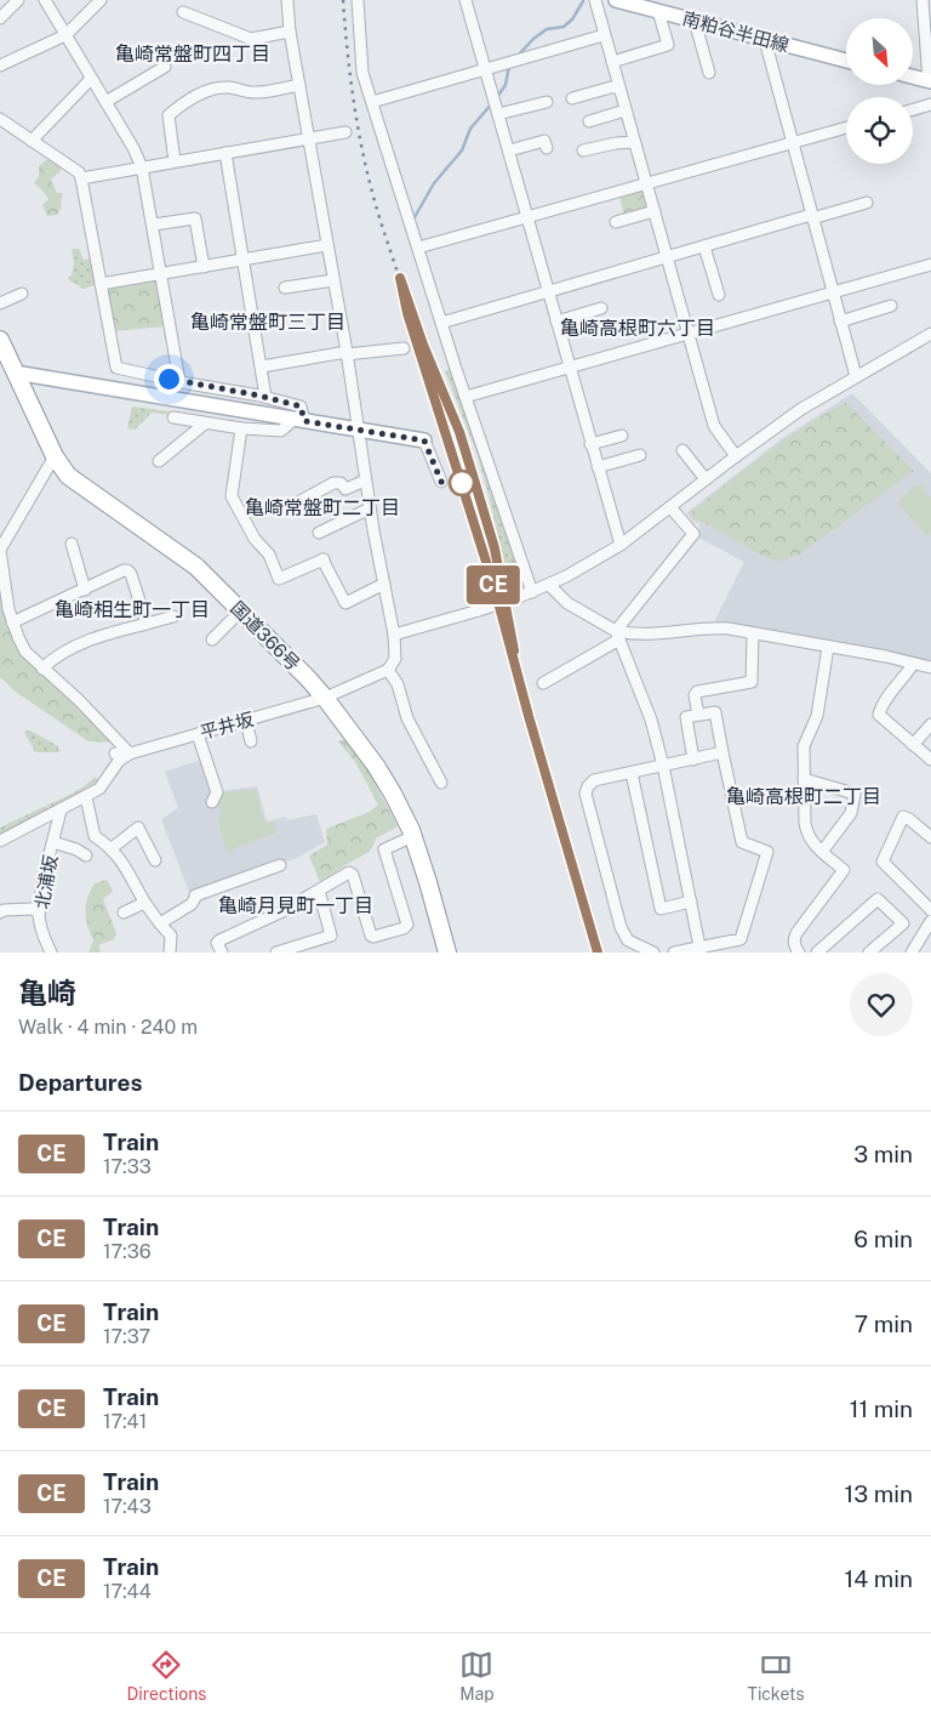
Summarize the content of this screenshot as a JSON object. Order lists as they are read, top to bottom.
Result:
{
  "streets": {
    "highway": ["国道366号"],
    "main road": ["南粕谷半田線"],
    "street": ["平井坂", "北浦坂"]
  },
  "crossings": [
    ["国道366号", "平井坂"]
  ],
  "districts": [
    "亀崎常盤町四丁目",
    "亀崎常盤町三丁目",
    "亀崎高根町六丁目",
    "亀崎常盤町二丁目",
    "亀崎相生町一丁目",
    "亀崎高根町二丁目",
    "亀崎月見町一丁目"
  ],
  "north": "bottom right",
  "page": {
    "on_map": "CE",
    "heading": [
      ["亀崎", "Walk · 4 min · 240 m"],
      "Departures"
    ],
    "list": [
      {
        "mark": "CE",
        "name": "Train",
        "note": "17:33",
        "value": "3 min"
      },
      {
        "mark": "CE",
        "name": "Train",
        "note": "17:36",
        "value": "6 min"
      },
      {
        "mark": "CE",
        "name": "Train",
        "note": "17:37",
        "value": "7 min"
      },
      {
        "mark": "CE",
        "name": "Train",
        "note": "17:41",
        "value": "11 min"
      },
      {
        "mark": "CE",
        "name": "Train",
        "note": "17:43",
        "value": "13 min"
      },
      {
        "mark": "CE",
        "name": "Train",
        "note": "17:44",
        "value": "14 min"
      }
    ],
    "tabs": ["Directions", "Map", "Tickets"]
  }
}
